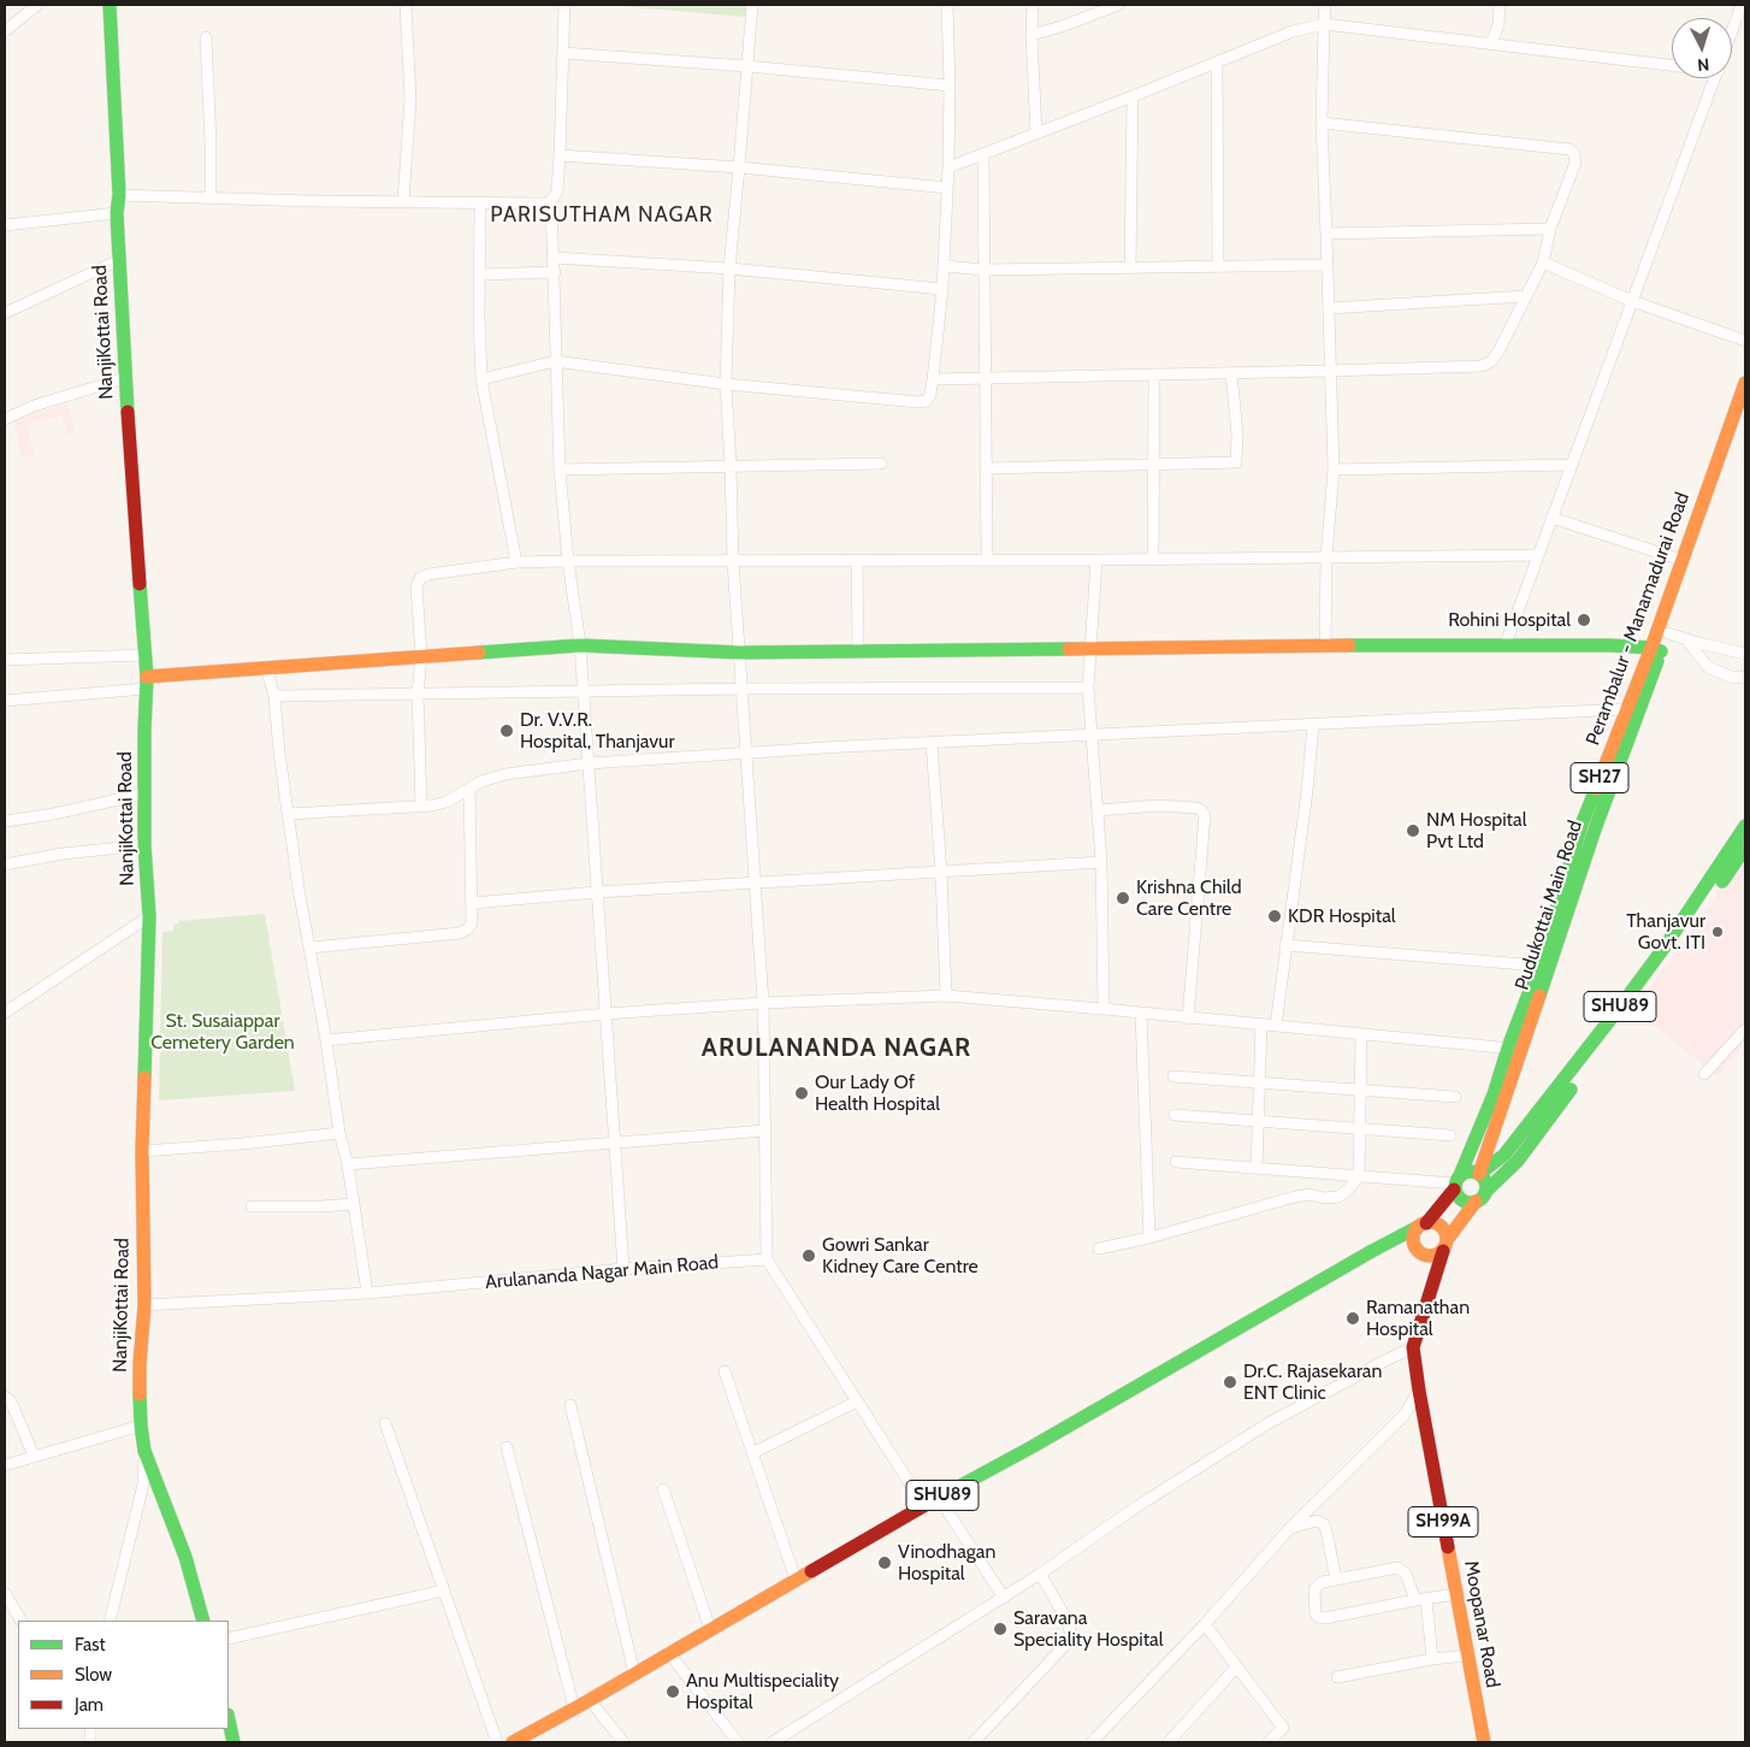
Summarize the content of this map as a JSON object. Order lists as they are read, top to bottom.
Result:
{
  "streets": {
    "main road": [
      "NanjiKottai Road",
      "Perambalur - Manamadurai Road",
      "SH27",
      "Pudukottai Main Road",
      "SHU89",
      "SH99A",
      "Moopanar Road"
    ],
    "street": ["Arulananda Nagar Main Road"]
  },
  "crossings": [
    ["NanjiKottai Road", "Arulananda Nagar Main Road"],
    ["Perambalur - Manamadurai Road", "Pudukottai Main Road"],
    ["Perambalur - Manamadurai Road", "SHU89"],
    ["Pudukottai Main Road", "SHU89"],
    ["SHU89", "Moopanar Road"]
  ],
  "districts": ["PARISUTHAM NAGAR", "ARULANANDA NAGAR"],
  "parks": ["St. Susaiappar Cemetery Garden"],
  "places": [
    "Rohini Hospital",
    "Dr. V.V.R. Hospital, Thanjavur",
    "NM Hospital Pvt Ltd",
    "Krishna Child Care Centre",
    "KDR Hospital",
    "Thanjavur Govt. ITI",
    "Our Lady Of Health Hospital",
    "Gowri Sankar Kidney Care Centre",
    "Ramanathan Hospital",
    "Dr.C. Rajasekaran ENT Clinic",
    "Vinodhagan Hospital",
    "Saravana Speciality Hospital",
    "Anu Multispeciality Hospital"
  ],
  "legend": ["Fast", "Slow", "Jam"],
  "north": "bottom"
}
